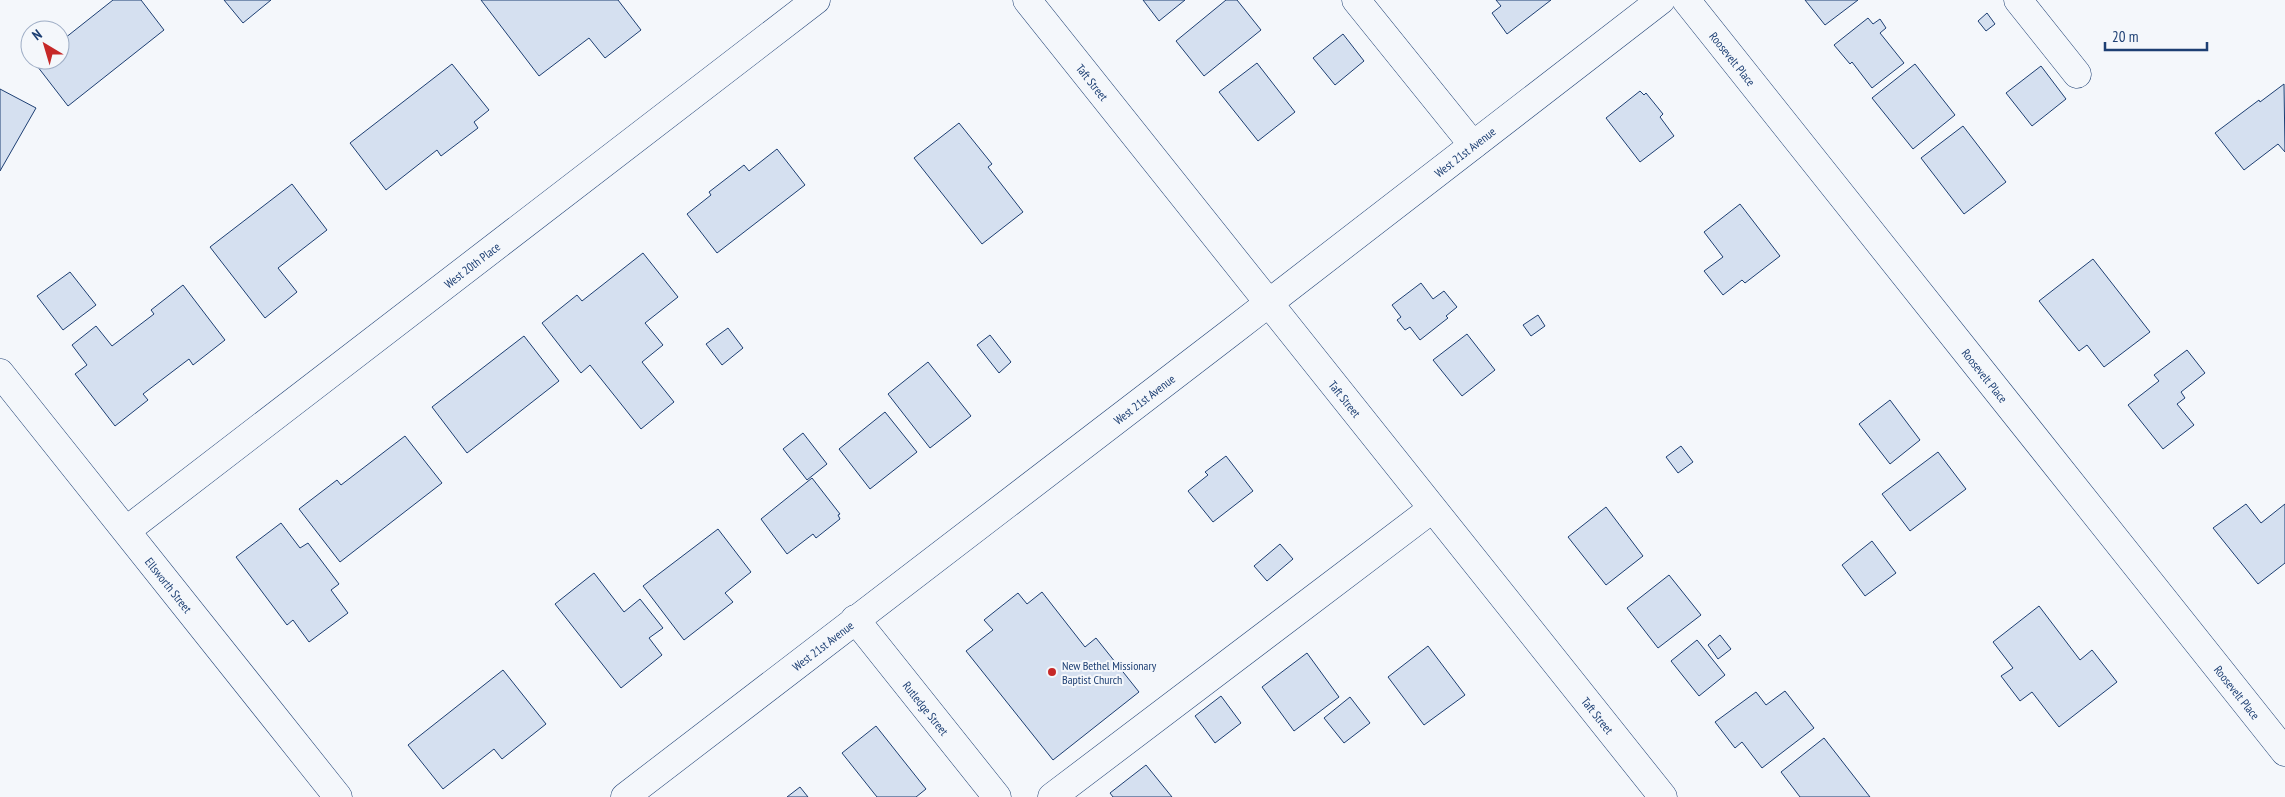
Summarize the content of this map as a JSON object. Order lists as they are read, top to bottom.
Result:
{
  "streets": {
    "street": [
      "Roosevelt Place",
      "Taft Street",
      "West 21st Avenue",
      "West 20th Place",
      "Ellsworth Street",
      "Rutledge Street"
    ]
  },
  "crossings": [
    ["Taft Street", "West 21st Avenue"],
    ["West 21st Avenue", "Rutledge Street"],
    ["West 20th Place", "Ellsworth Street"]
  ],
  "places": ["New Bethel Missionary Baptist Church"],
  "scale_bar": "20 m",
  "north": "top left"
}
